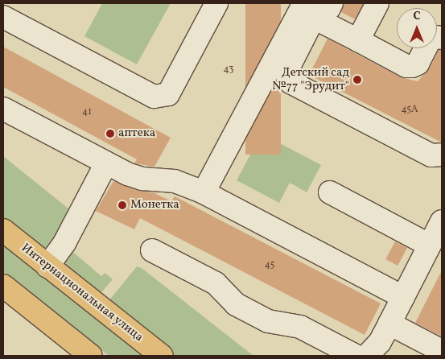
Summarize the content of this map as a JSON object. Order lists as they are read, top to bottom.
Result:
{
  "streets": {
    "main road": ["Интернациональная улица"]
  },
  "places": ["Детский сад №77 \"Эрудит\"", "аптека", "Монетка"],
  "house_numbers": [
    "43",
    "45А",
    "41",
    "45"
  ],
  "north": "top"
}
